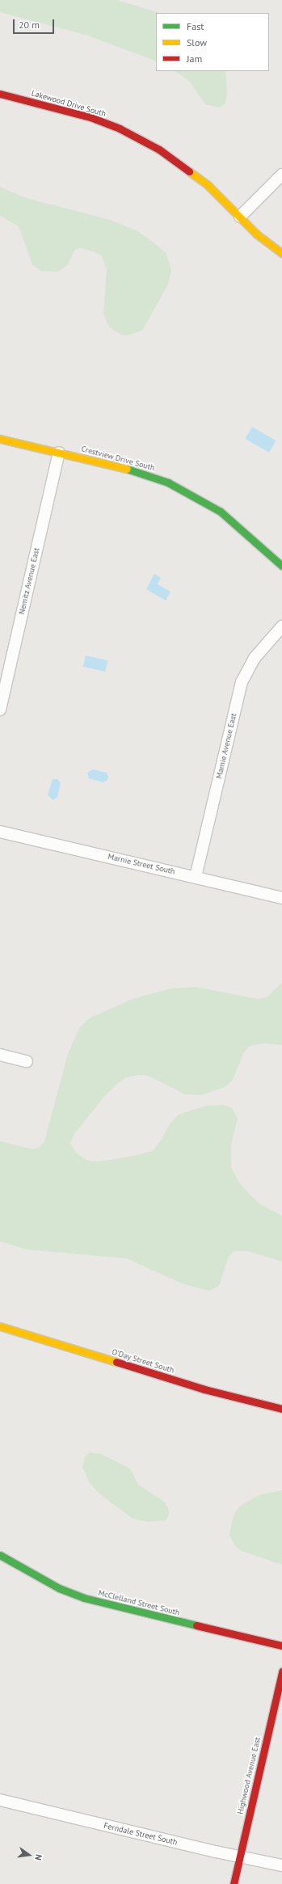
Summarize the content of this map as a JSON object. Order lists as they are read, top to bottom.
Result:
{
  "streets": {
    "street": [
      "Lakewood Drive South",
      "Crestview Drive South",
      "Nemitz Avenue East",
      "Mamie Avenue East",
      "Marnie Street South",
      "O'Day Street South",
      "McClelland Street South",
      "Highwood Avenue East",
      "Ferndale Street South"
    ]
  },
  "crossings": [
    ["Crestview Drive South", "Nemitz Avenue East"],
    ["Mamie Avenue East", "Marnie Street South"],
    ["Highwood Avenue East", "Ferndale Street South"]
  ],
  "legend": ["Fast", "Slow", "Jam"],
  "scale_bar": "20 m",
  "north": "right"
}
